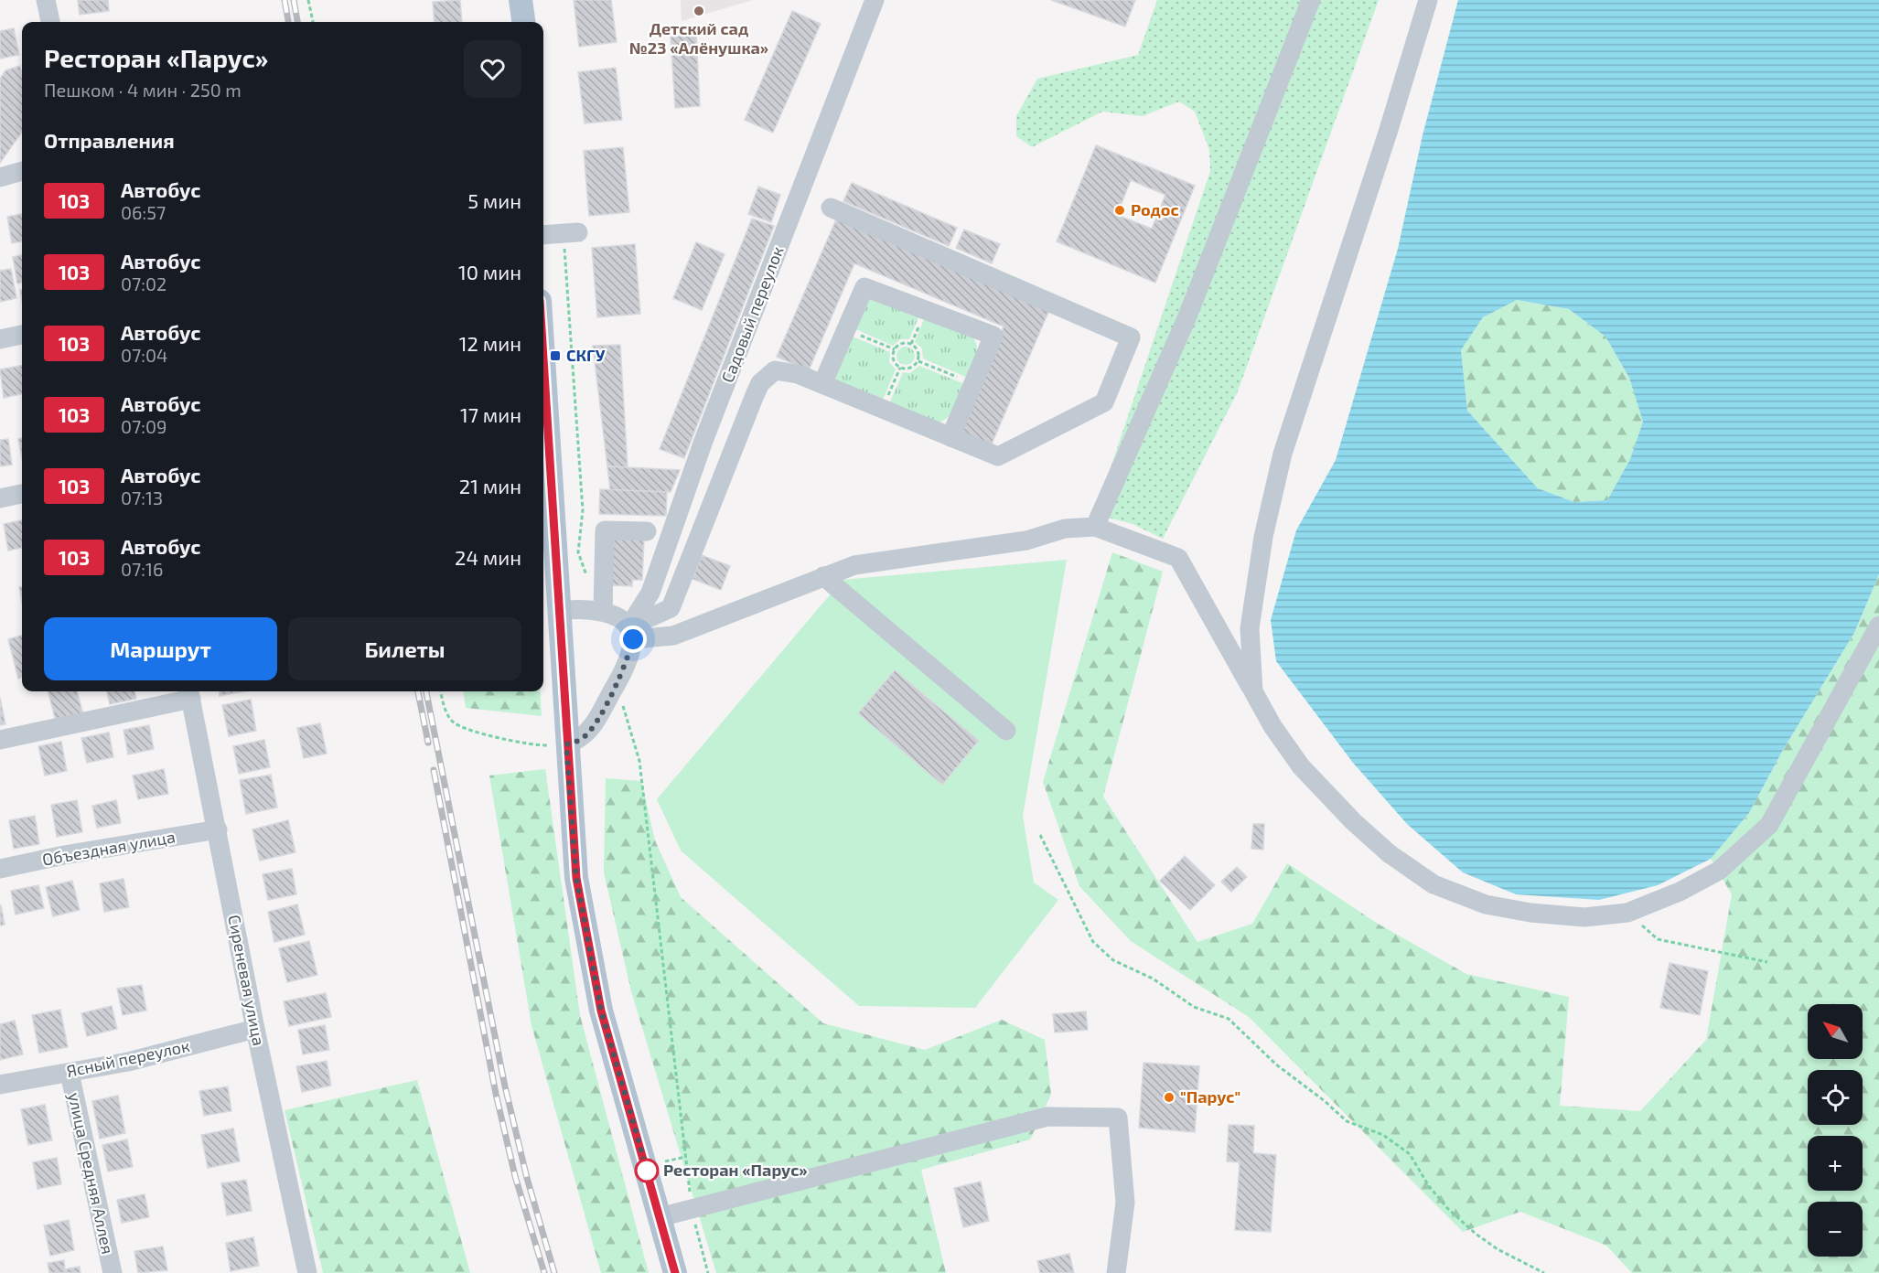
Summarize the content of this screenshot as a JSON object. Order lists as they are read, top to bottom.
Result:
{
  "streets": {
    "street": [
      "Садовый переулок",
      "Объездная улица",
      "Сиреневая улица",
      "Ясный переулок",
      "улица Средняя Аллея"
    ]
  },
  "crossings": [
    ["Объездная улица", "Сиреневая улица"],
    ["Сиреневая улица", "Ясный переулок"],
    ["Ясный переулок", "улица Средняя Аллея"]
  ],
  "places": {
    "other": [
      "Детский сад №23 «Алёнушка»",
      "Родос",
      "\"Парус\"",
      "Ресторан «Парус»"
    ],
    "transit": ["СКГУ"]
  },
  "lines": ["bus line 103"],
  "north": "top left",
  "page": {
    "heading": [
      ["Ресторан «Парус»", "Пешком · 4 мин · 250 m"],
      "Отправления"
    ],
    "list": [
      {
        "mark": "103",
        "name": "Автобус",
        "note": "06:57",
        "value": "5 мин"
      },
      {
        "mark": "103",
        "name": "Автобус",
        "note": "07:02",
        "value": "10 мин"
      },
      {
        "mark": "103",
        "name": "Автобус",
        "note": "07:04",
        "value": "12 мин"
      },
      {
        "mark": "103",
        "name": "Автобус",
        "note": "07:09",
        "value": "17 мин"
      },
      {
        "mark": "103",
        "name": "Автобус",
        "note": "07:13",
        "value": "21 мин"
      },
      {
        "mark": "103",
        "name": "Автобус",
        "note": "07:16",
        "value": "24 мин"
      }
    ],
    "buttons": ["Маршрут", "Билеты"],
    "map_buttons": ["+", "−"]
  }
}
